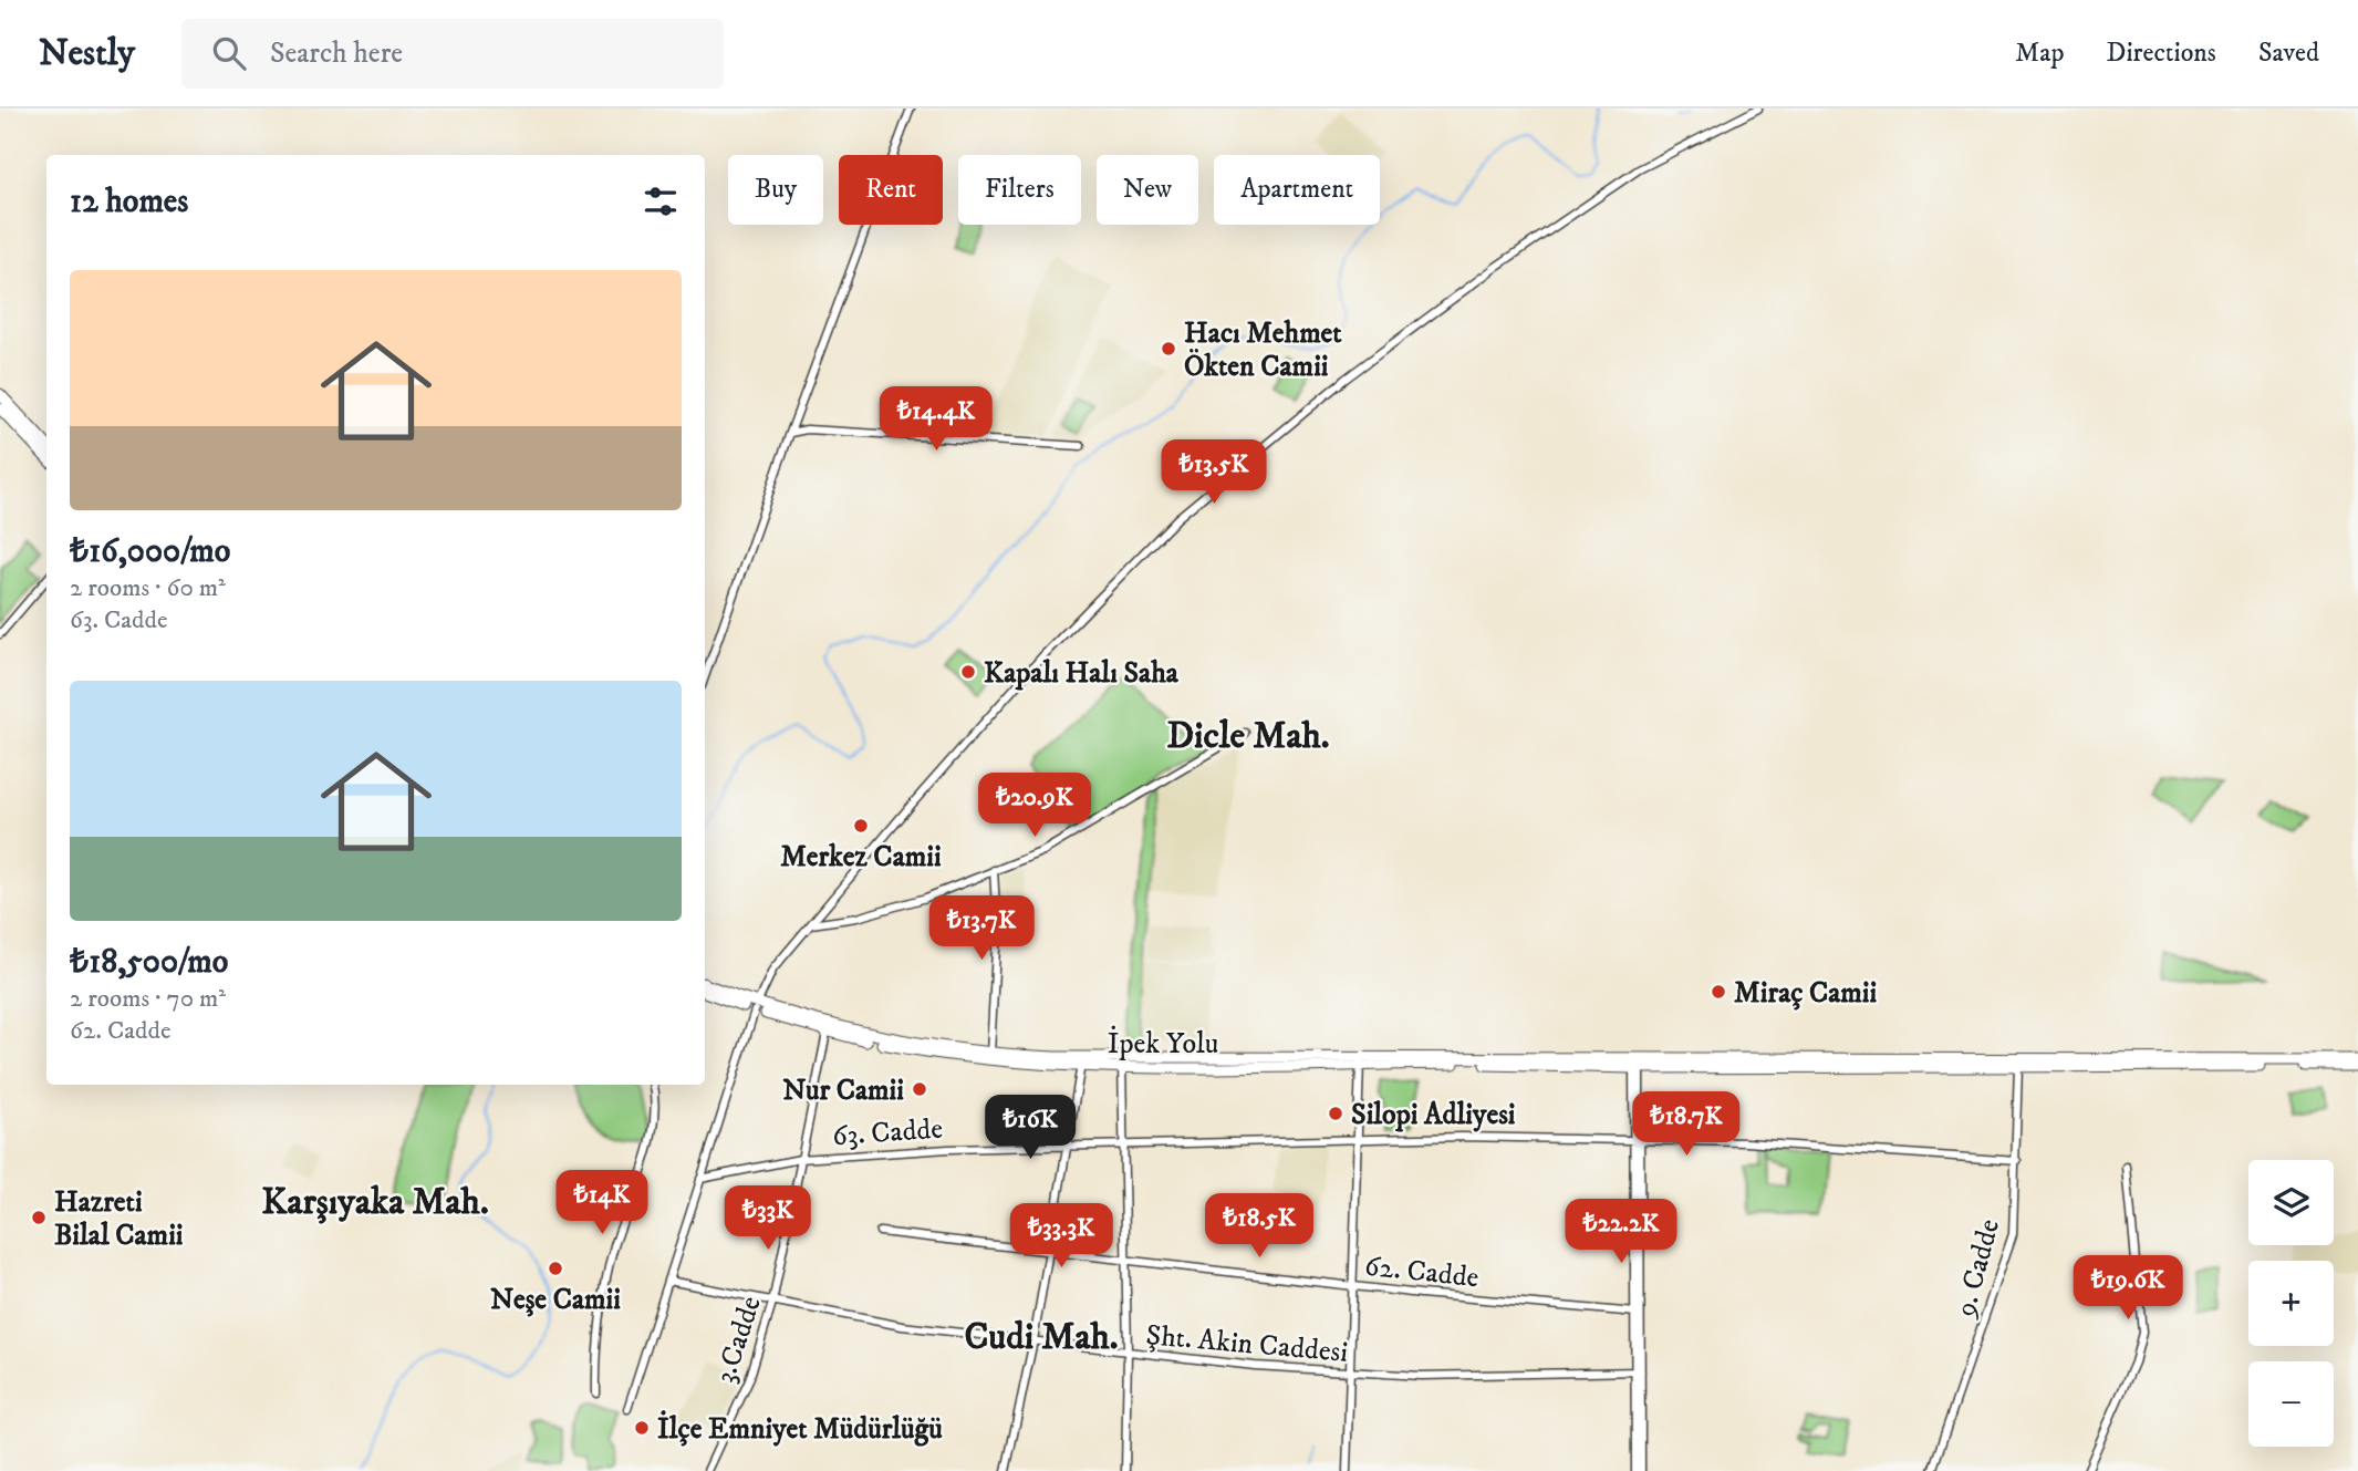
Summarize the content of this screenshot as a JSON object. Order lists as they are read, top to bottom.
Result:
{
  "streets": {
    "highway": ["İpek Yolu"],
    "street": [
      "63. Cadde",
      "9. Cadde",
      "62. Cadde",
      "3.Cadde",
      "Şht. Akin Caddesi"
    ]
  },
  "crossings": [
    ["İpek Yolu", "3.Cadde"],
    ["63. Cadde", "9. Cadde"],
    ["63. Cadde", "3.Cadde"],
    ["3.Cadde", "Şht. Akin Caddesi"]
  ],
  "districts": ["Dicle Mah.", "Karşıyaka Mah.", "Cudi Mah."],
  "places": [
    "Hacı Mehmet Ökten Camii",
    "Kapalı Halı Saha",
    "Merkez Camii",
    "Miraç Camii",
    "Nur Camii",
    "Silopi Adliyesi",
    "Hazreti Bilal Camii",
    "Neşe Camii",
    "İlçe Emniyet Müdürlüğü"
  ],
  "page": {
    "header": "Nestly",
    "search": "Search here",
    "nav": ["Map", "Directions", "Saved"],
    "chip": [
      "Buy",
      "Rent",
      "Filters",
      "New",
      "Apartment"
    ],
    "heading": "12 homes",
    "list": [
      {
        "name": "₺16,000/mo",
        "note": "2 rooms · 60 m² · 63. Cadde"
      },
      {
        "name": "₺18,500/mo",
        "note": "2 rooms · 70 m² · 62. Cadde"
      }
    ],
    "price": [
      "₺14.4K",
      "₺13.5K",
      "₺20.9K",
      "₺13.7K",
      "₺18.7K",
      "₺16K",
      "₺14K",
      "₺33K",
      "₺18.5K",
      "₺22.2K",
      "₺33.3K",
      "₺19.6K"
    ],
    "map_buttons": ["+", "−"]
  }
}
